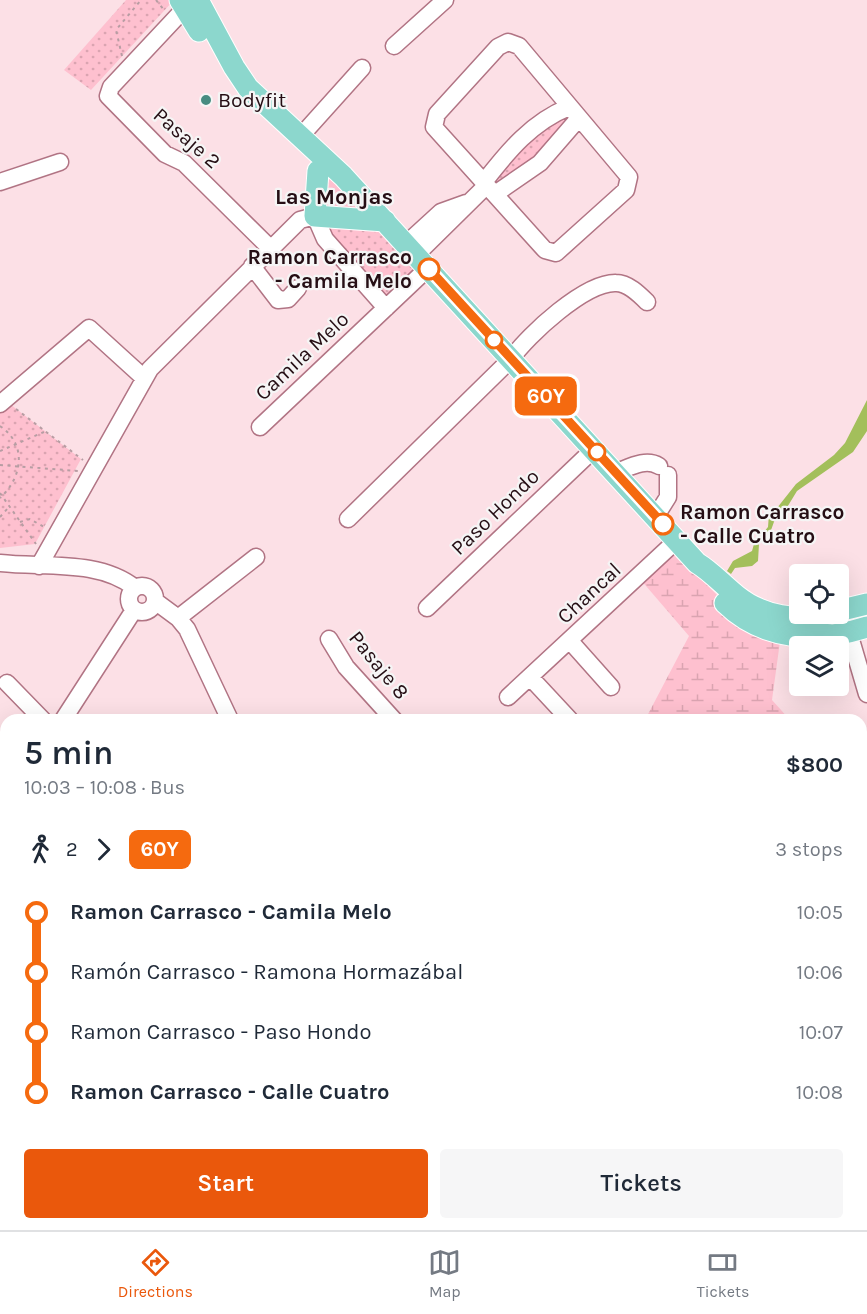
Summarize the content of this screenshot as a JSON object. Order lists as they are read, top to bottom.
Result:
{
  "streets": {
    "street": [
      "Pasaje 2",
      "Camila Melo",
      "Paso Hondo",
      "Chancal",
      "Pasaje 8"
    ]
  },
  "districts": ["Las Monjas"],
  "places": ["Bodyfit", "Ramon Carrasco - Camila Melo", "Ramon Carrasco - Calle Cuatro"],
  "lines": ["bus line 60Y"],
  "page": {
    "on_map": "60Y",
    "heading": ["5 min", "10:03 – 10:08 · Bus", "$800"],
    "legs": ["2", "60Y", "3 stops"],
    "list": [
      {
        "name": "Ramon Carrasco - Camila Melo",
        "value": "10:05"
      },
      {
        "name": "Ramón Carrasco - Ramona Hormazábal",
        "value": "10:06"
      },
      {
        "name": "Ramon Carrasco - Paso Hondo",
        "value": "10:07"
      },
      {
        "name": "Ramon Carrasco - Calle Cuatro",
        "value": "10:08"
      }
    ],
    "buttons": ["Start", "Tickets"],
    "tabs": ["Directions", "Map", "Tickets"]
  }
}
